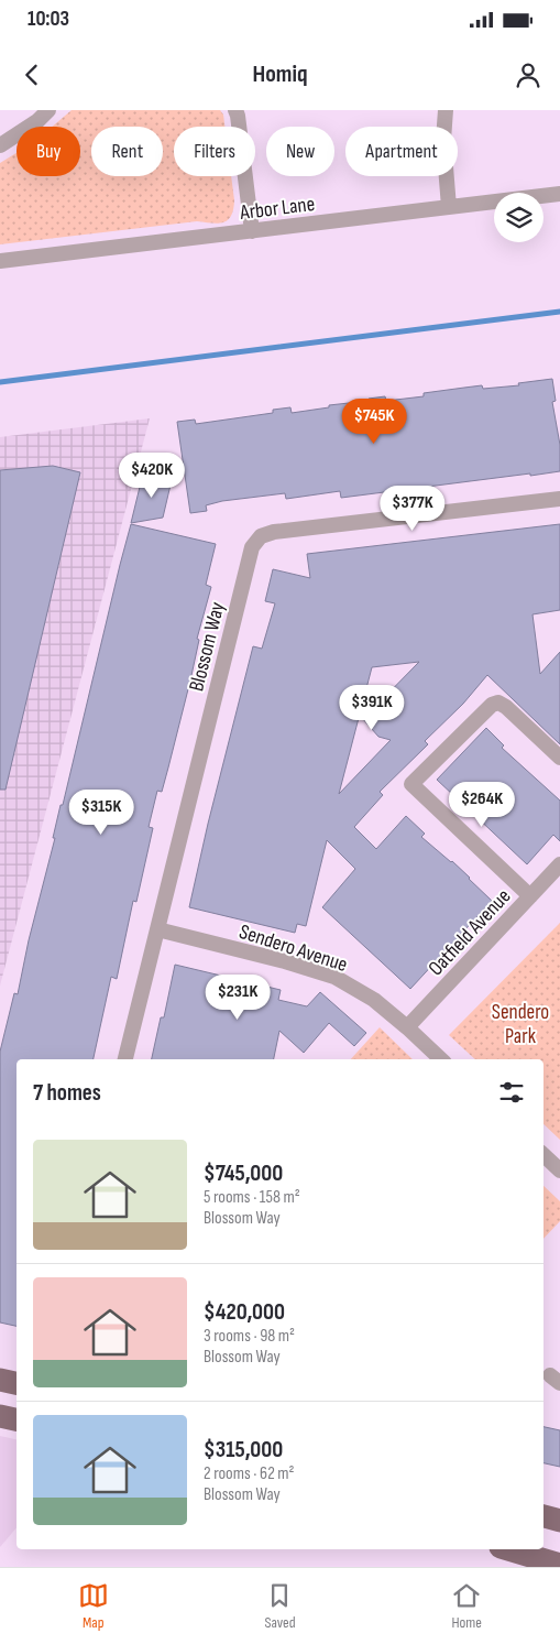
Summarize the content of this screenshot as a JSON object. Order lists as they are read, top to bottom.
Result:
{
  "streets": {
    "street": [
      "Arbor Lane",
      "Blossom Way",
      "Oatfield Avenue",
      "Sendero Avenue"
    ]
  },
  "crossings": [
    ["Blossom Way", "Sendero Avenue"],
    ["Oatfield Avenue", "Sendero Avenue"]
  ],
  "parks": ["Sendero Park"],
  "page": {
    "status": "10:03",
    "header": "Homiq",
    "chip": [
      "Buy",
      "Rent",
      "Filters",
      "New",
      "Apartment"
    ],
    "price": [
      "$745K",
      "$420K",
      "$377K",
      "$391K",
      "$264K",
      "$315K",
      "$231K"
    ],
    "heading": "7 homes",
    "list": [
      {
        "name": "$745,000",
        "note": "5 rooms · 158 m² · Blossom Way"
      },
      {
        "name": "$420,000",
        "note": "3 rooms · 98 m² · Blossom Way"
      },
      {
        "name": "$315,000",
        "note": "2 rooms · 62 m² · Blossom Way"
      }
    ],
    "tabs": ["Map", "Saved", "Home"]
  }
}
